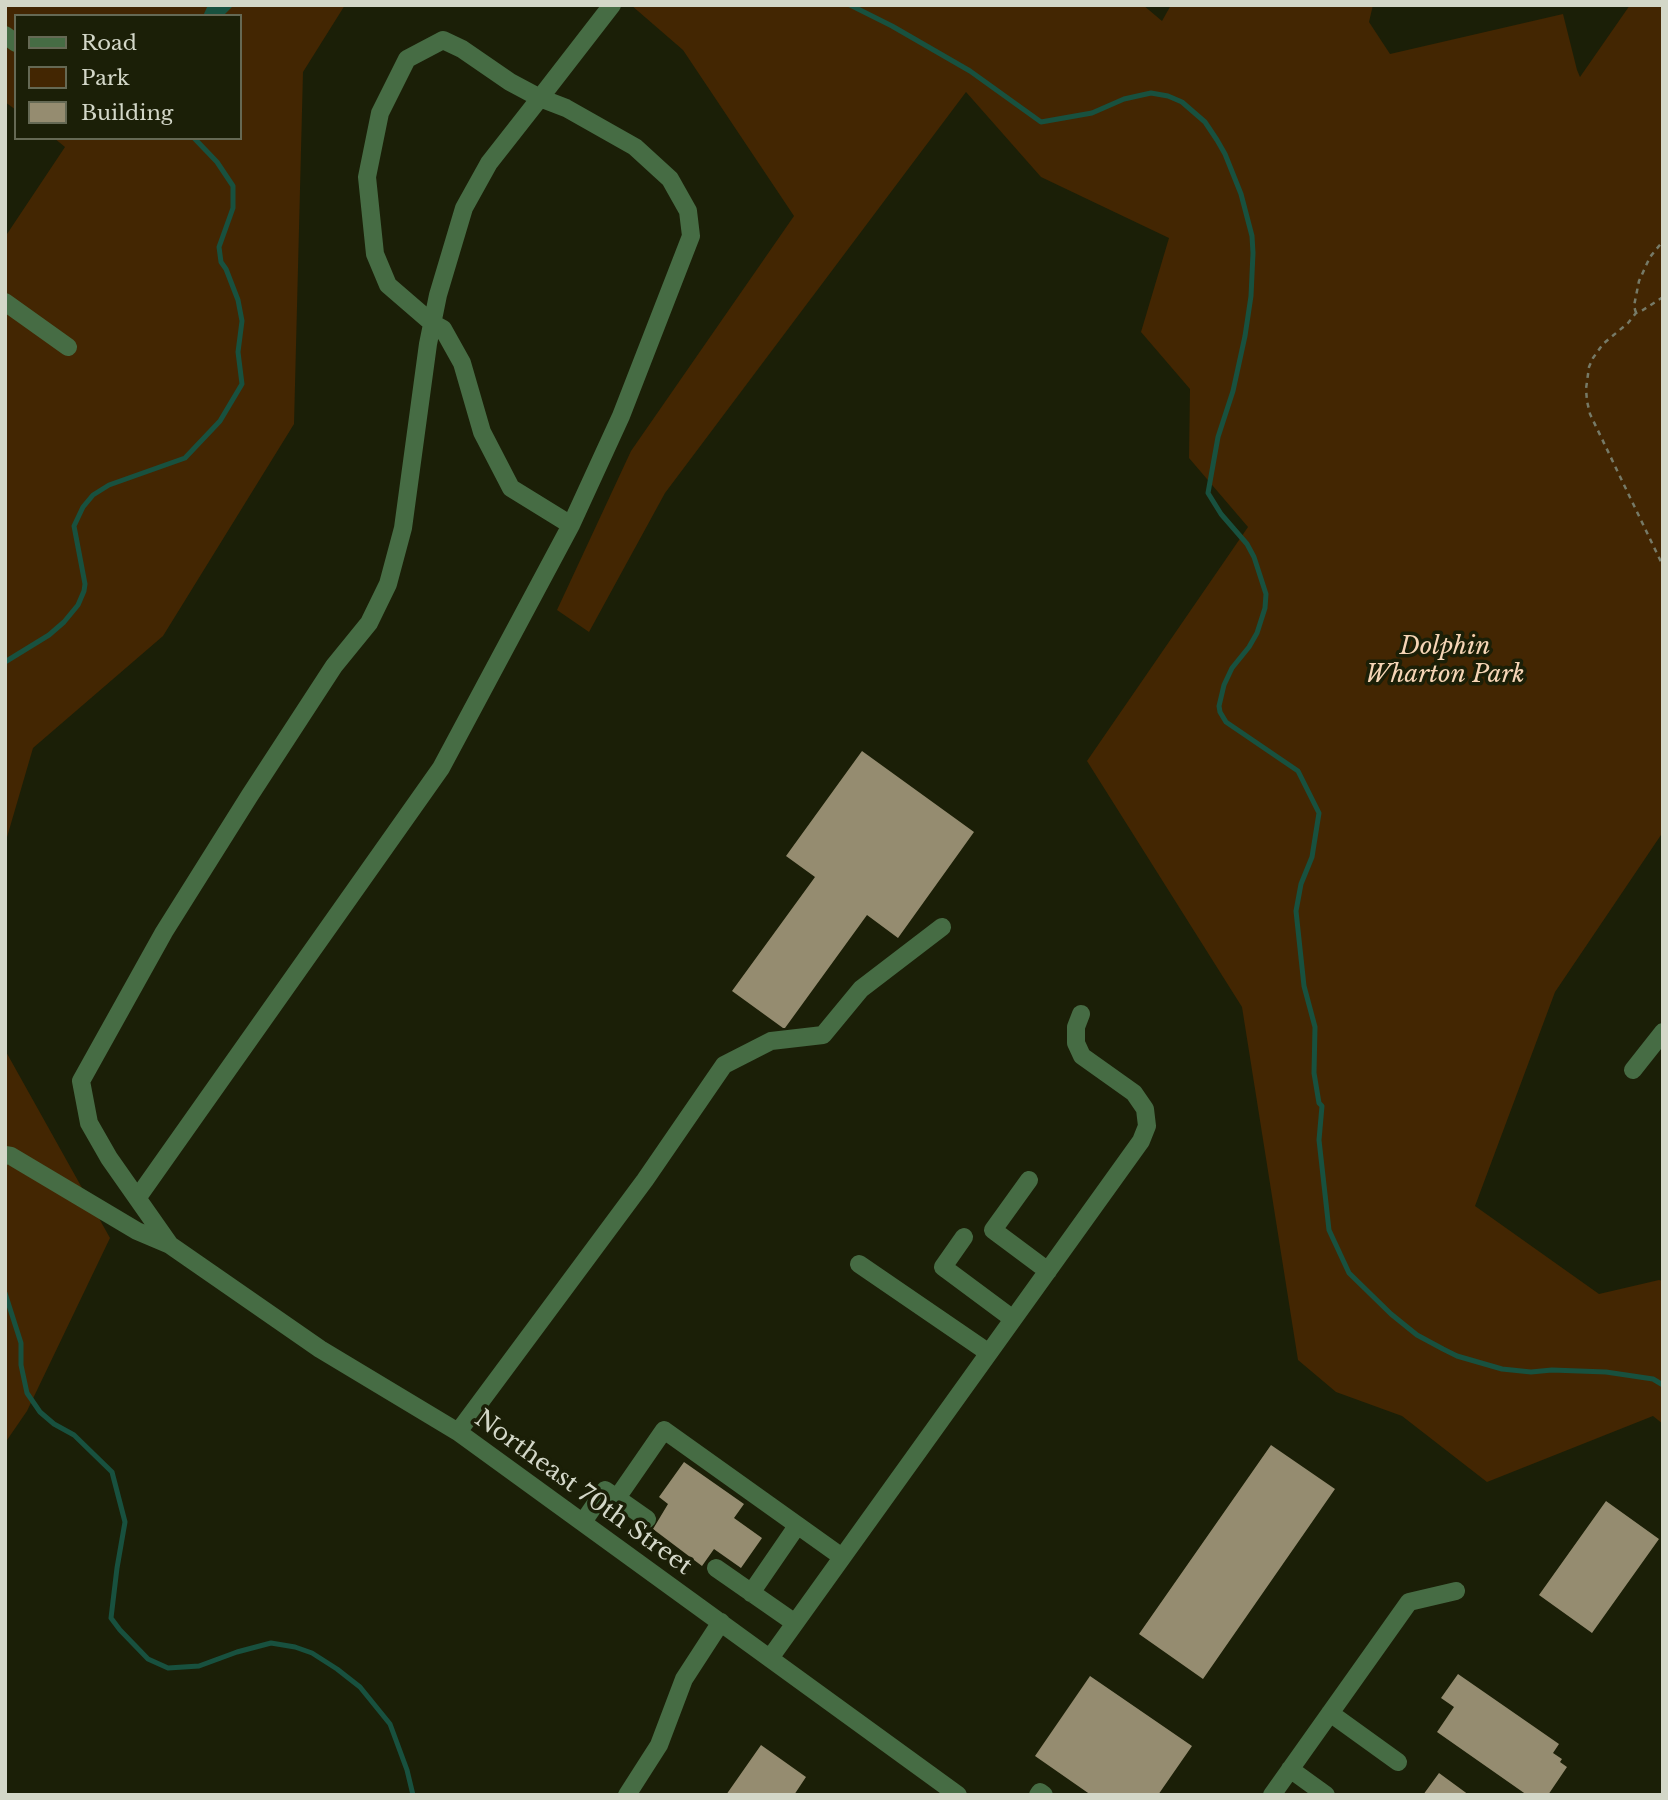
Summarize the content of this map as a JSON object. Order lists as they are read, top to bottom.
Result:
{
  "streets": {
    "street": ["Northeast 70th Street"]
  },
  "parks": ["Dolphin Wharton Park"],
  "legend": ["Road", "Park", "Building"]
}
